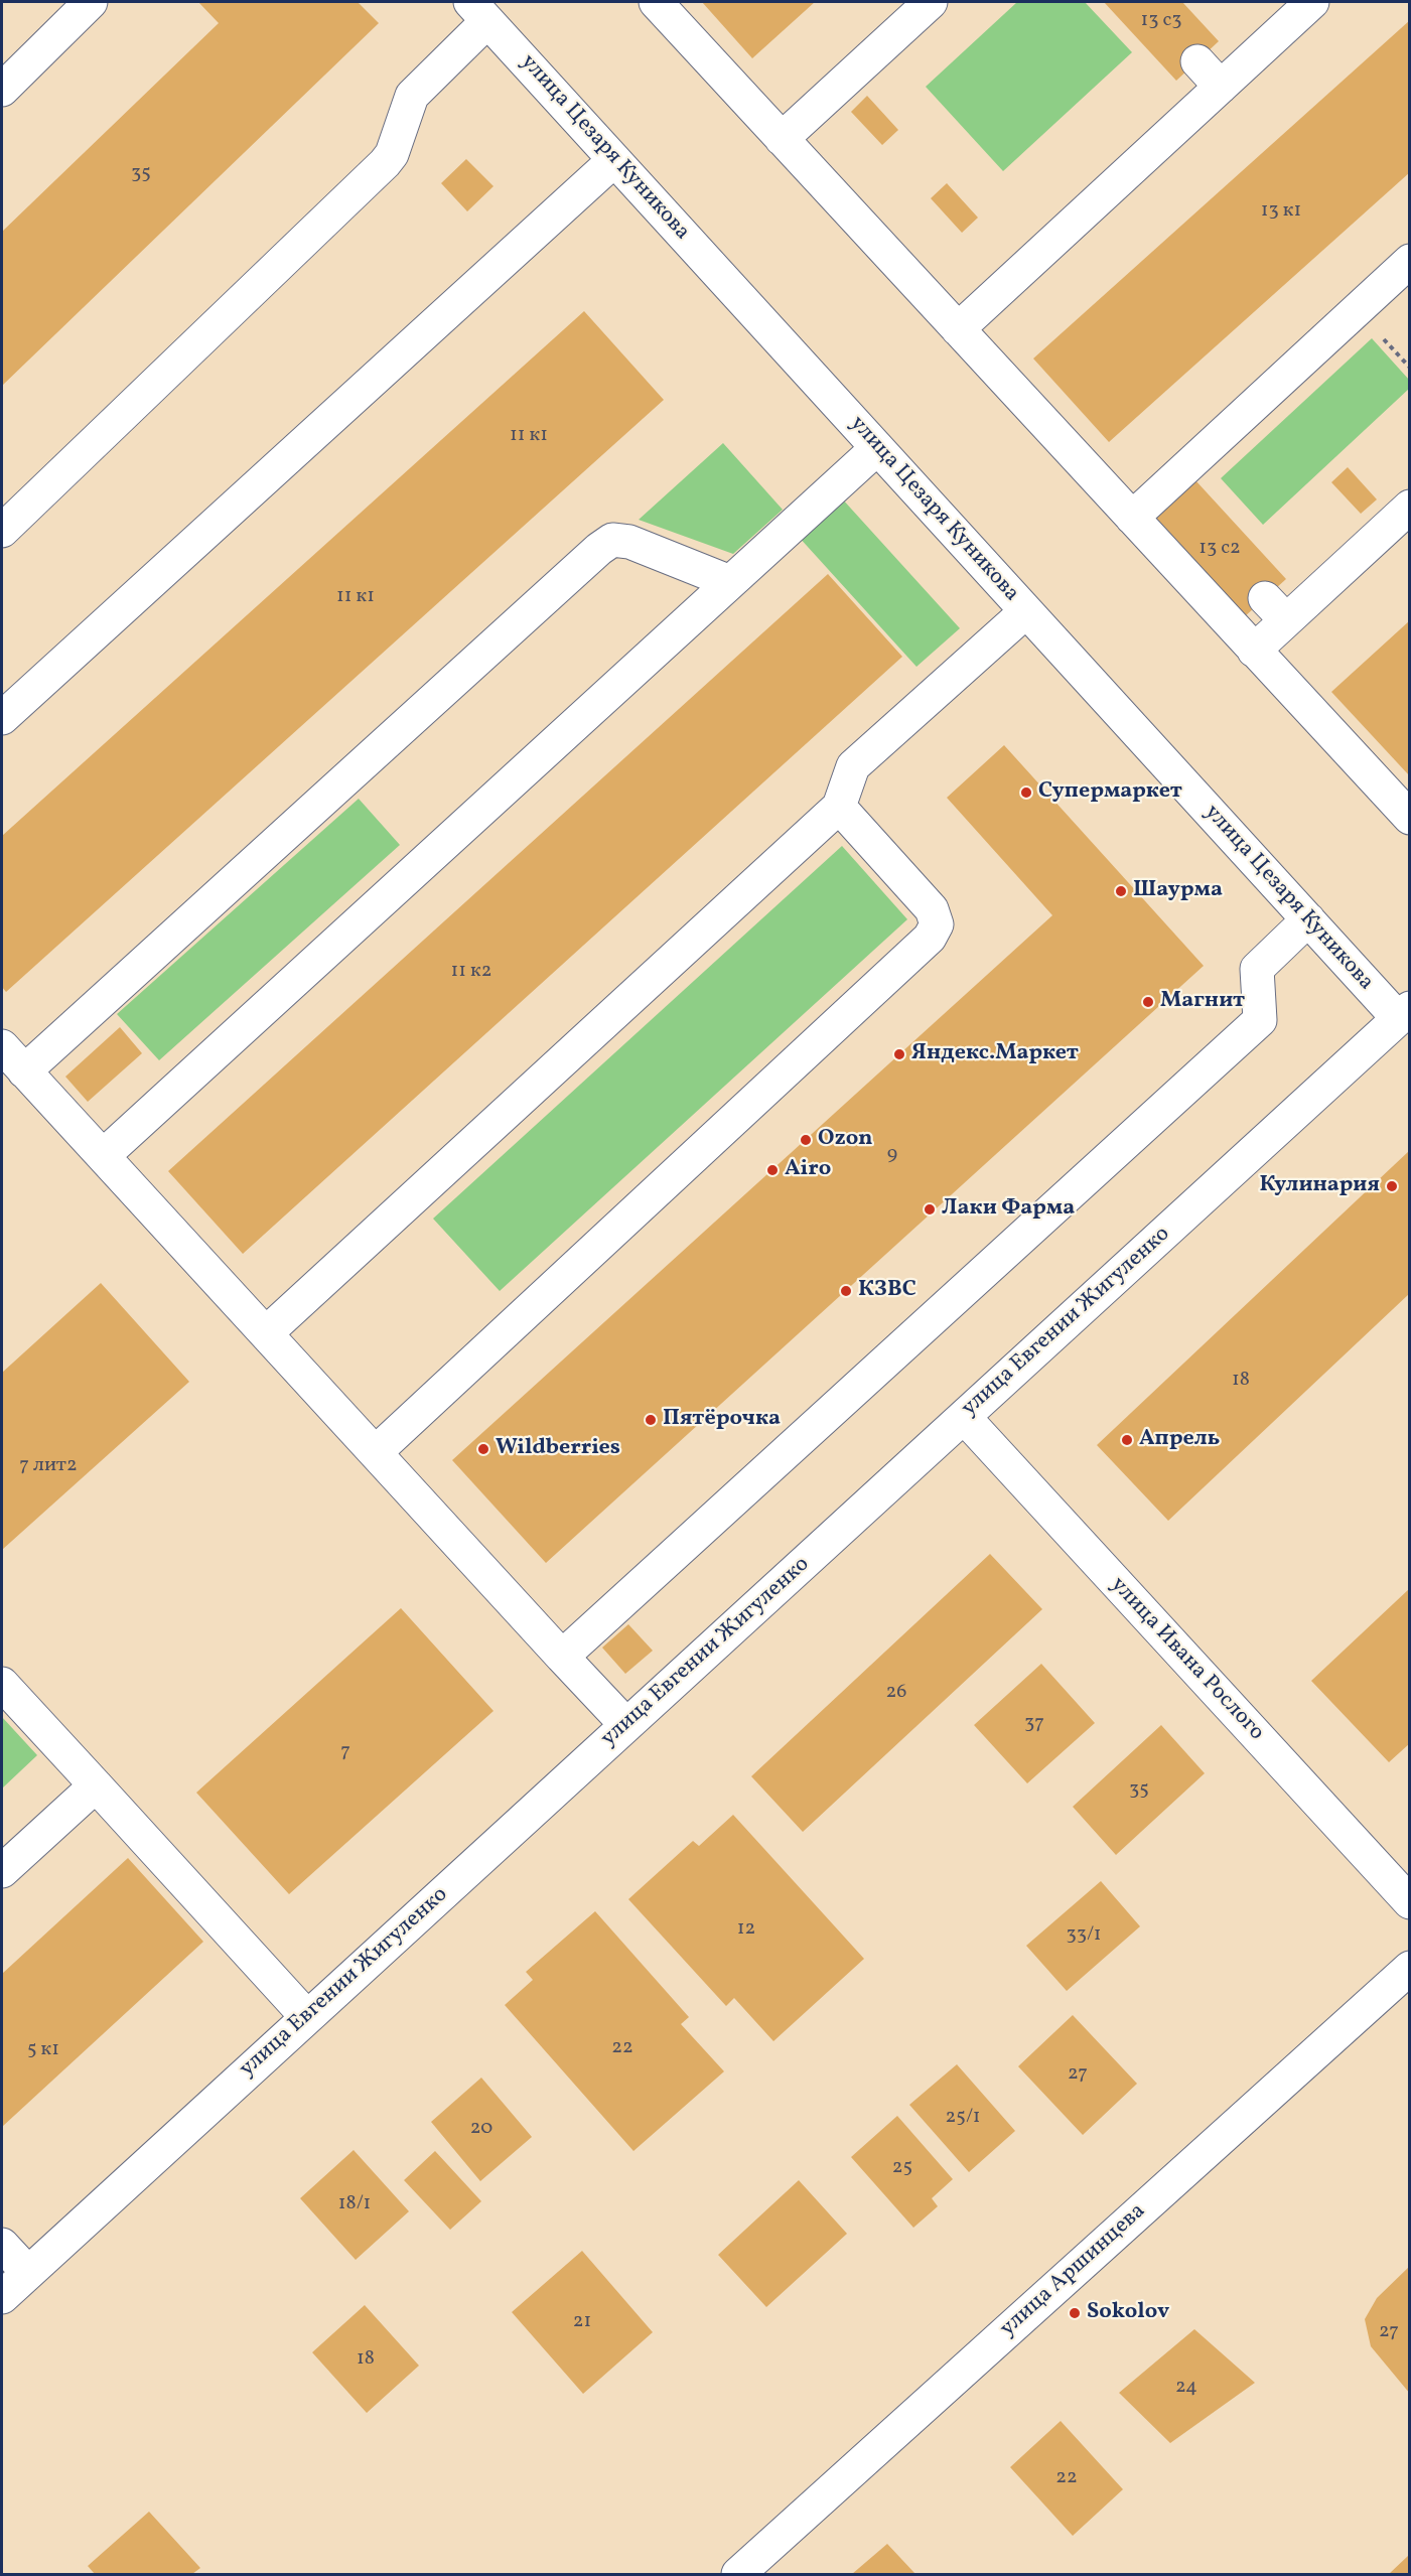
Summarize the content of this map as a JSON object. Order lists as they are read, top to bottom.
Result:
{
  "streets": {
    "street": [
      "улица Цезаря Куникова",
      "улица Евгении Жигуленко",
      "улица Ивана Рослого",
      "улица Аршинцева"
    ]
  },
  "crossings": [
    ["улица Цезаря Куникова", "улица Евгении Жигуленко"],
    ["улица Евгении Жигуленко", "улица Ивана Рослого"]
  ],
  "places": [
    "Супермаркет",
    "Шаурма",
    "Магнит",
    "Яндекс.Маркет",
    "Ozon",
    "Airo",
    "Кулинария",
    "Лаки Фарма",
    "КЗВС",
    "Пятёрочка",
    "Апрель",
    "Wildberries",
    "Sokolov"
  ],
  "house_numbers": [
    "13 с3",
    "35",
    "13 к1",
    "11 к1",
    "13 с2",
    "11 к1",
    "11 к2",
    "9",
    "18",
    "7 лит2",
    "26",
    "37",
    "7",
    "35",
    "12",
    "33/1",
    "22",
    "5 к1",
    "27",
    "25/1",
    "20",
    "25",
    "18/1",
    "21",
    "27",
    "18",
    "24",
    "22"
  ]
}
